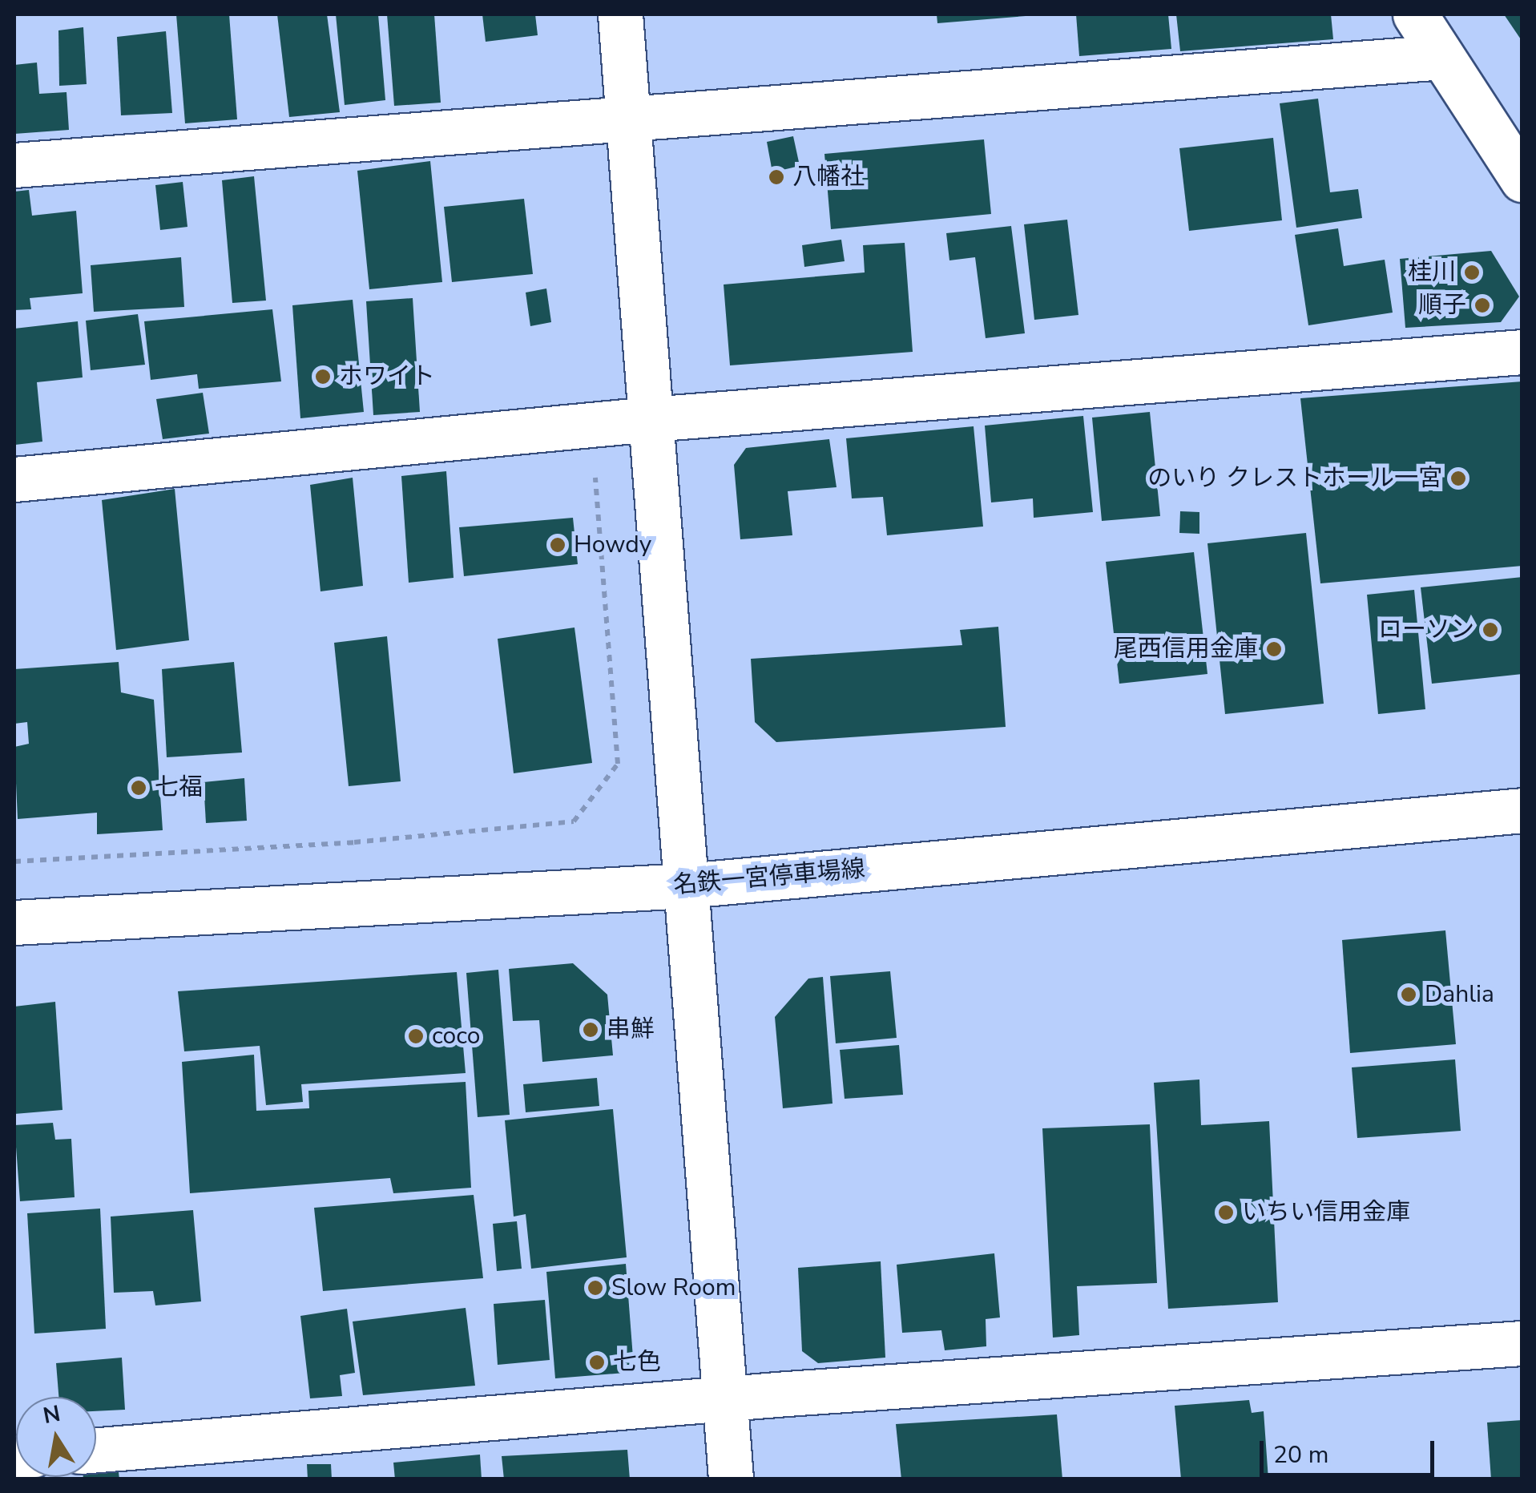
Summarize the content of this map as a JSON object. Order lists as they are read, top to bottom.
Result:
{
  "streets": {
    "street": ["名鉄一宮停車場線"]
  },
  "places": [
    "八幡社",
    "桂川",
    "順子",
    "ホワイト",
    "のいり クレストホール一宮",
    "Howdy",
    "ローソン",
    "尾西信用金庫",
    "七福",
    "Dahlia",
    "串鮮",
    "coco",
    "いちい信用金庫",
    "Slow Room",
    "七色"
  ],
  "scale_bar": "20 m",
  "north": "top"
}
